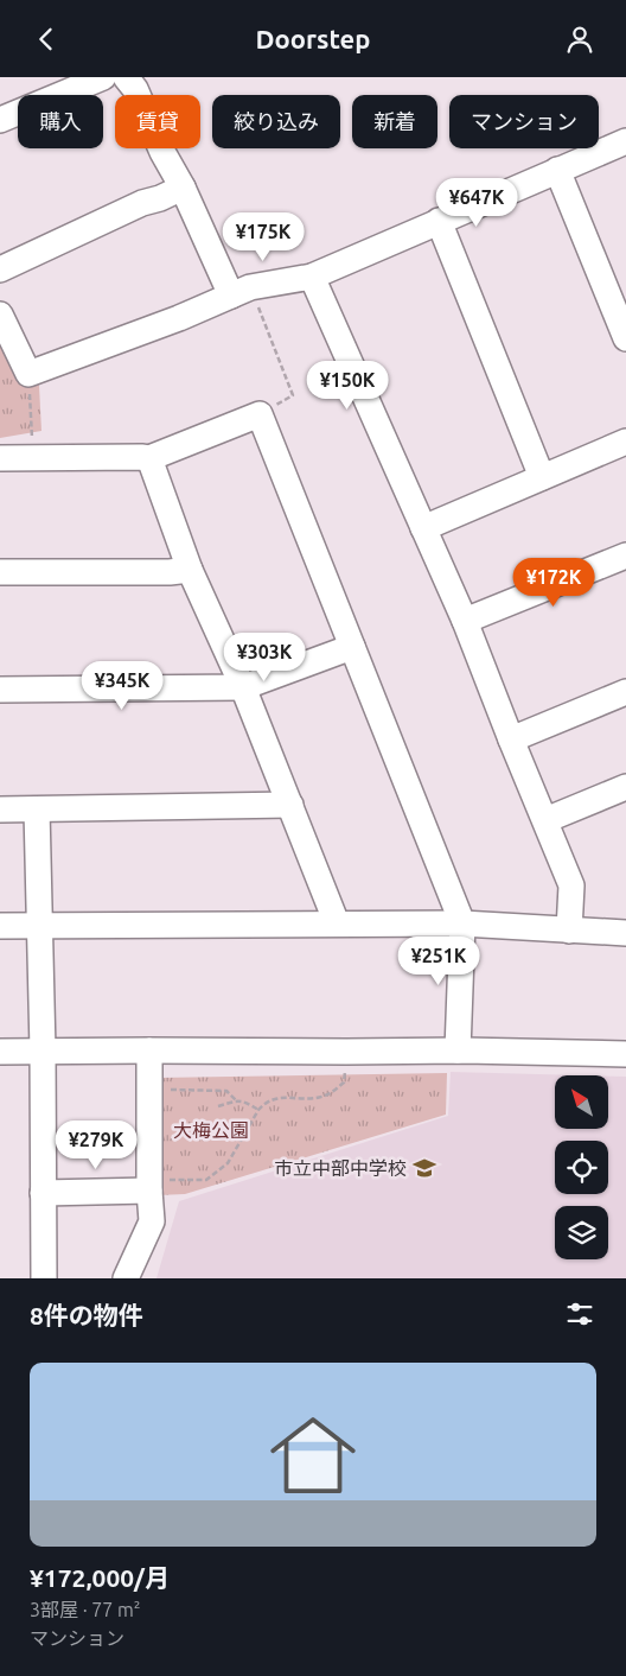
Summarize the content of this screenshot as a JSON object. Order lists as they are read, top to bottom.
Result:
{
  "parks": ["大梅公園"],
  "places": {
    "school or university": ["市立中部中学校"]
  },
  "north": "top left",
  "page": {
    "header": "Doorstep",
    "chip": [
      "購入",
      "賃貸",
      "絞り込み",
      "新着",
      "マンション"
    ],
    "price": [
      "¥647K",
      "¥175K",
      "¥150K",
      "¥172K",
      "¥303K",
      "¥345K",
      "¥251K",
      "¥279K"
    ],
    "heading": "8件の物件",
    "list": [
      {
        "name": "¥172,000/月",
        "note": "3部屋 · 77 m² · マンション"
      }
    ]
  }
}
